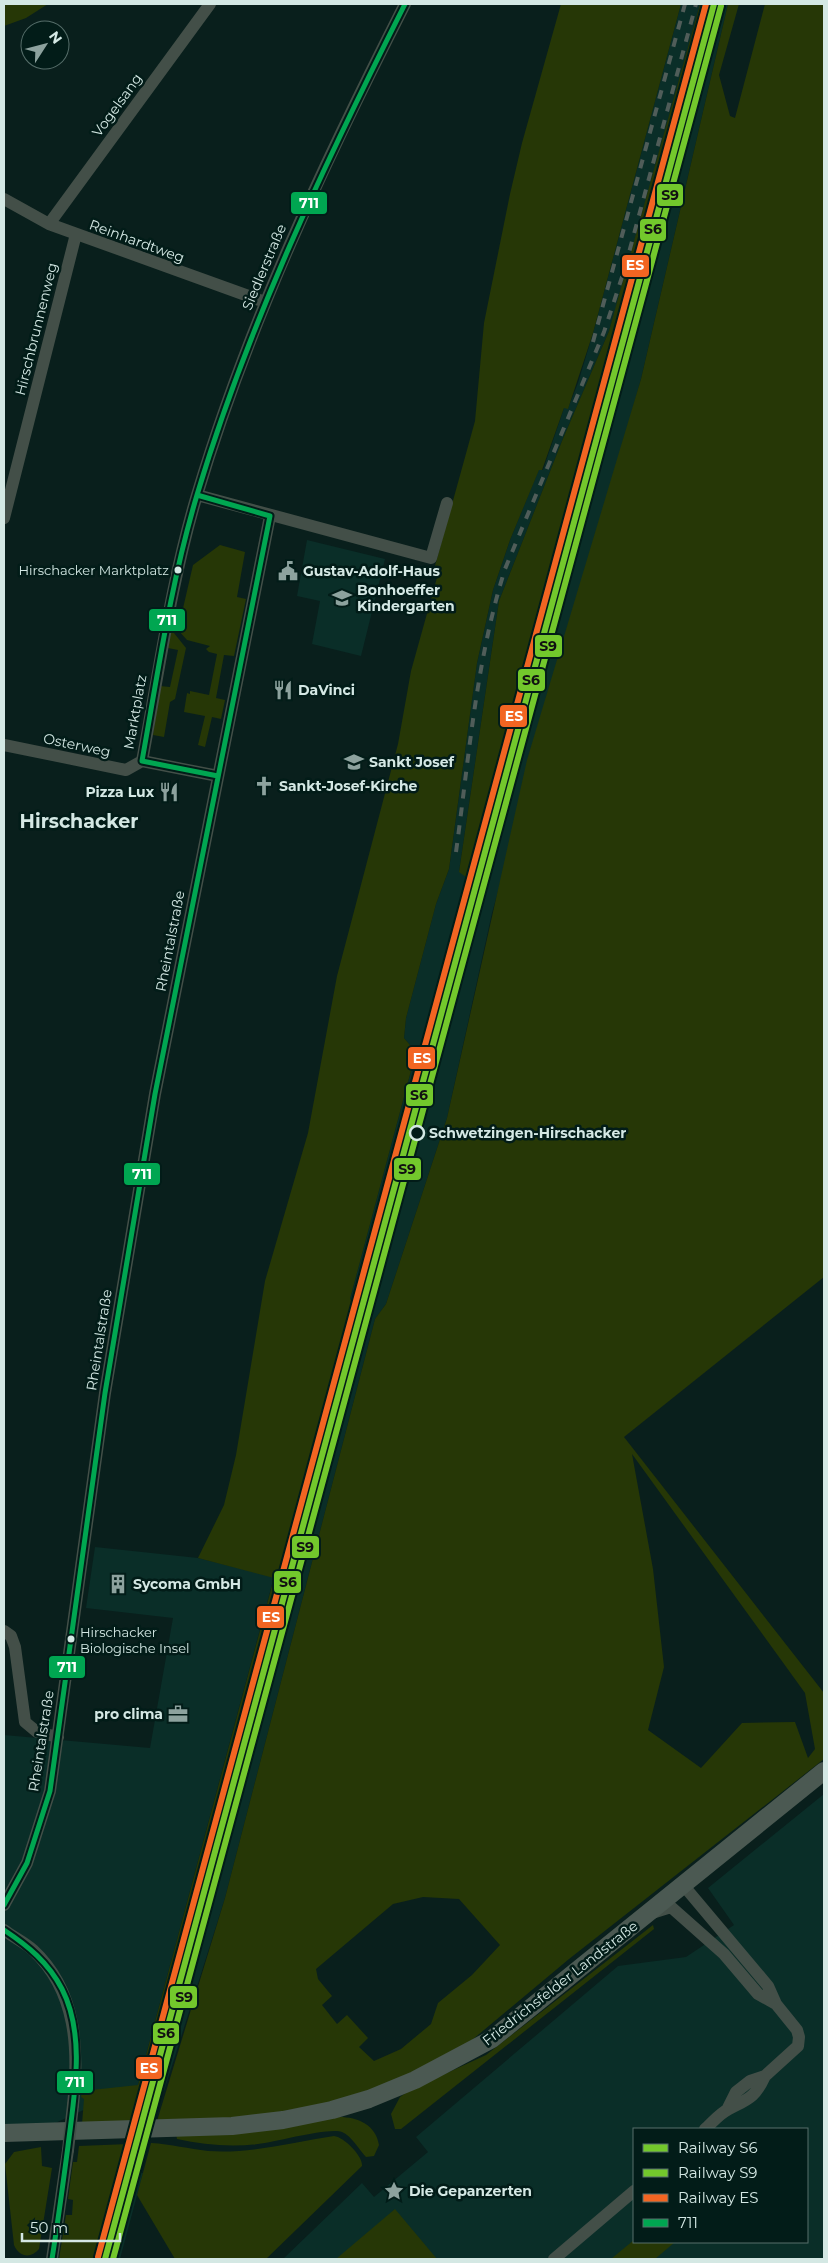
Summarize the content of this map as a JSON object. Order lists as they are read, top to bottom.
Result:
{
  "streets": {
    "main road": ["Friedrichsfelder Landstraße"],
    "street": [
      "Vogelsang",
      "Reinhardtweg",
      "Siedlerstraße",
      "Hirschbrunnenweg",
      "Marktplatz",
      "Osterweg",
      "Rheintalstraße"
    ]
  },
  "crossings": [
    ["Vogelsang", "Reinhardtweg"],
    ["Reinhardtweg", "Siedlerstraße"],
    ["Reinhardtweg", "Hirschbrunnenweg"],
    ["Siedlerstraße", "Marktplatz"],
    ["Marktplatz", "Osterweg"],
    ["Marktplatz", "Rheintalstraße"]
  ],
  "districts": ["Hirschacker"],
  "places": {
    "other": ["Hirschacker Marktplatz", "Schwetzingen-Hirschacker", "Hirschacker Biologische Insel"],
    "public building": ["Gustav-Adolf-Haus"],
    "school or university": ["Bonhoeffer Kindergarten", "Sankt Josef"],
    "restaurant": ["DaVinci", "Pizza Lux"],
    "church": ["Sankt-Josef-Kirche"],
    "building": ["Sycoma GmbH"],
    "office": ["pro clima"],
    "place": ["Die Gepanzerten"]
  },
  "lines": [
    "rail line S6",
    "rail line ES",
    "transit line 711",
    "rail line S9"
  ],
  "legend": [
    "Railway S6",
    "Railway S9",
    "Railway ES",
    "711"
  ],
  "scale_bar": "50 m",
  "north": "top right"
}
